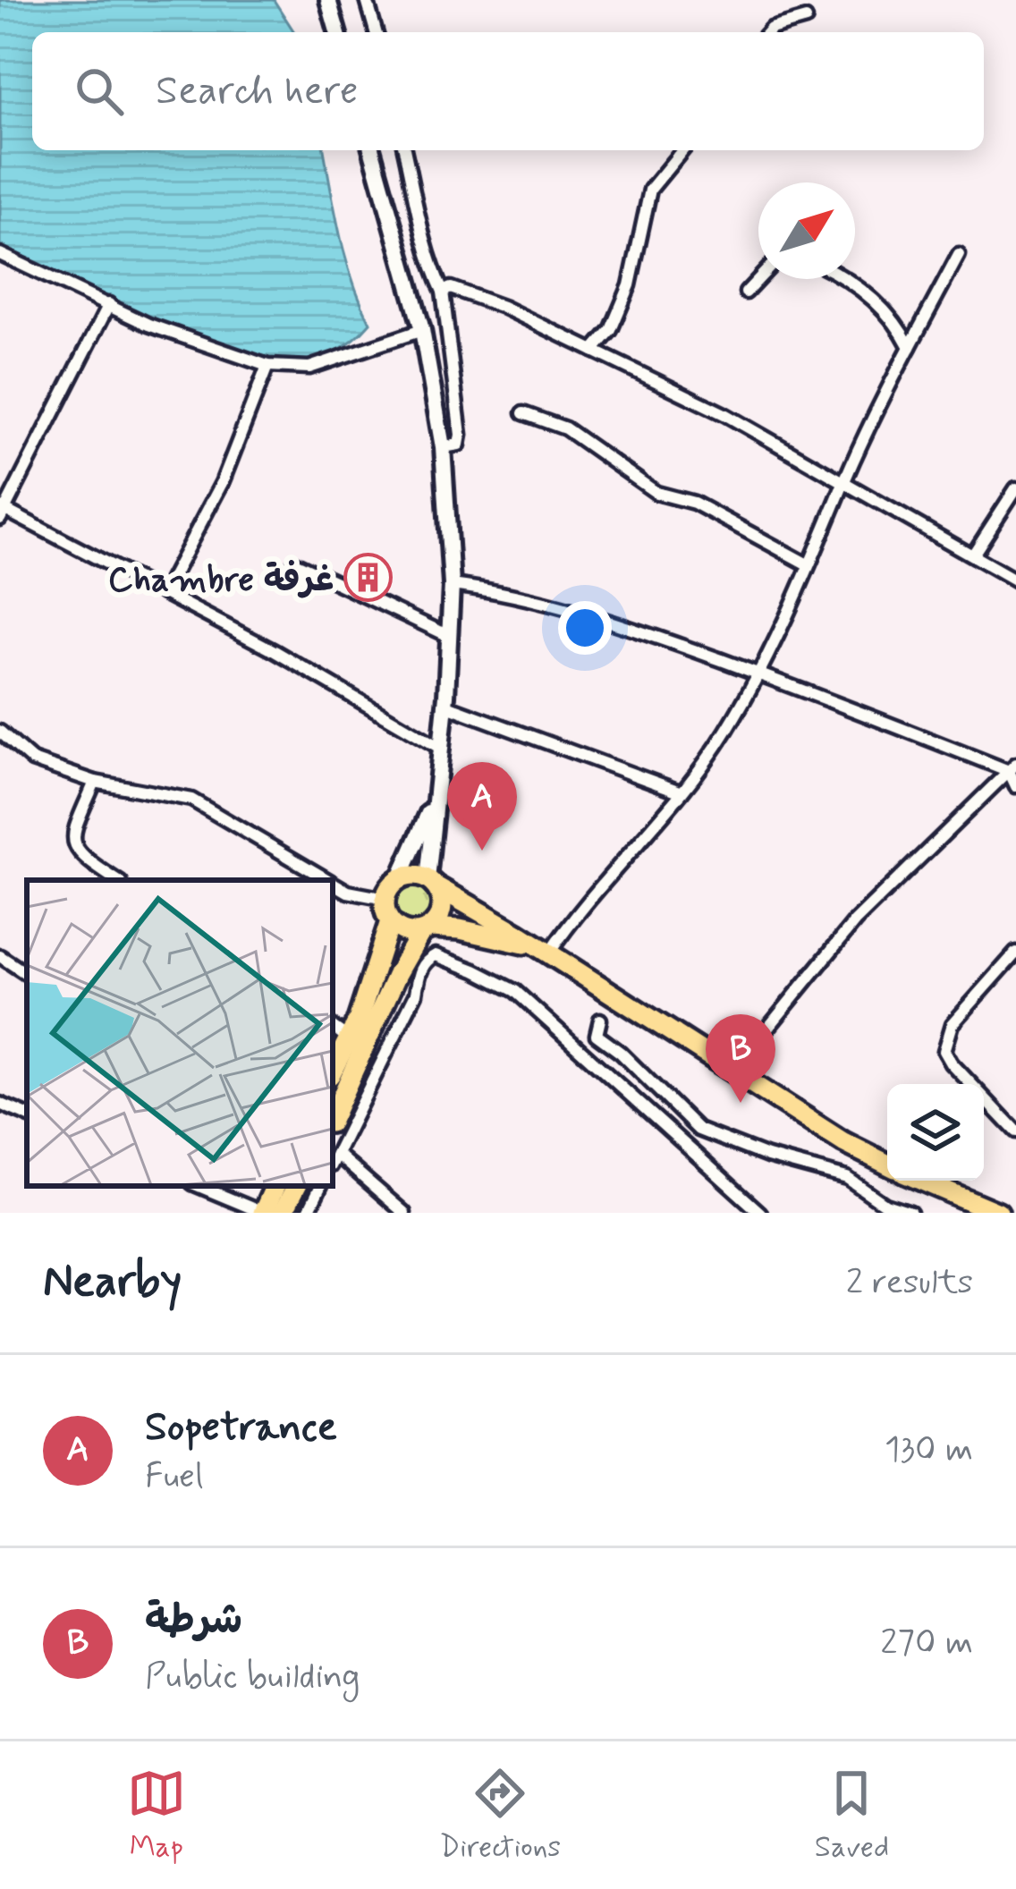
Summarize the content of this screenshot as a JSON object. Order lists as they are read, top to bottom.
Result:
{
  "places": {
    "building": ["Chambre غرفة"]
  },
  "north": "top right",
  "page": {
    "search": "Search here",
    "pins": ["A", "B"],
    "heading": ["Nearby", "2 results"],
    "list": [
      {
        "mark": "A",
        "name": "Sopetrance",
        "note": "Fuel",
        "value": "130 m"
      },
      {
        "mark": "B",
        "name": "شرطة",
        "note": "Public building",
        "value": "270 m"
      }
    ],
    "nav": ["Map", "Directions", "Saved"]
  }
}
